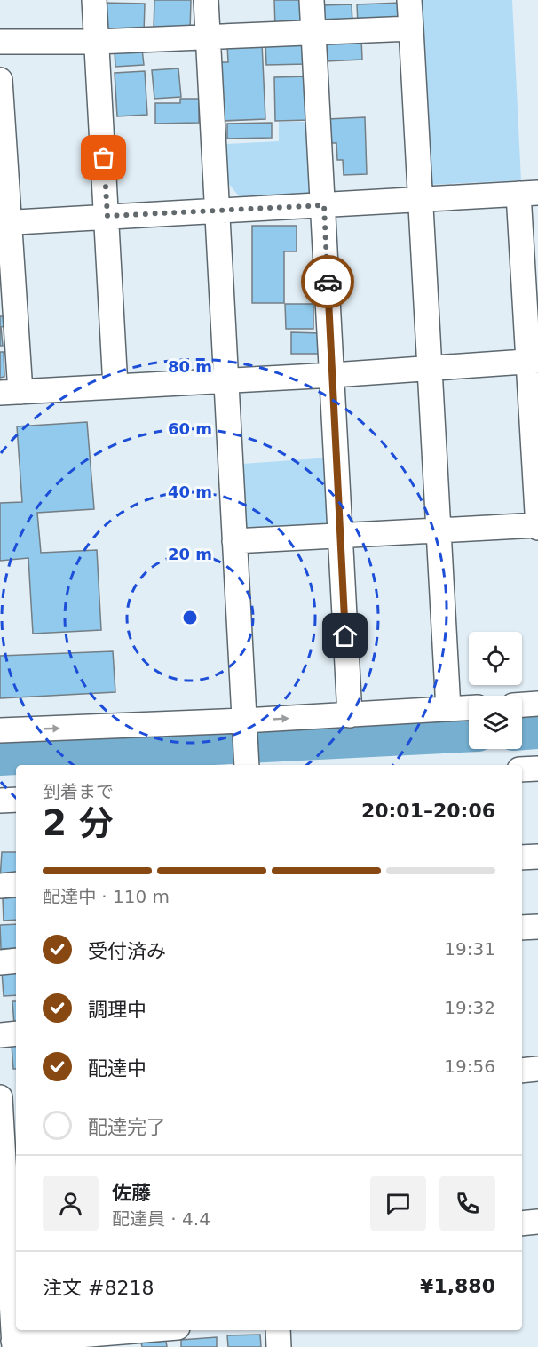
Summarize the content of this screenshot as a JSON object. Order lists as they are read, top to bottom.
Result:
{
  "page": {
    "heading": ["2 分", "到着まで", "20:01–20:06"],
    "panel": [
      "佐藤",
      "配達員 · 4.4",
      "注文 #8218",
      "¥1,880"
    ],
    "bar": "配達中 · 110 m",
    "list": [
      ["受付済み", "19:31"],
      ["調理中", "19:32"],
      ["配達中", "19:56"],
      "配達完了"
    ]
  },
  "rings": [
    "80 m",
    "60 m",
    "40 m",
    "20 m"
  ]
}
